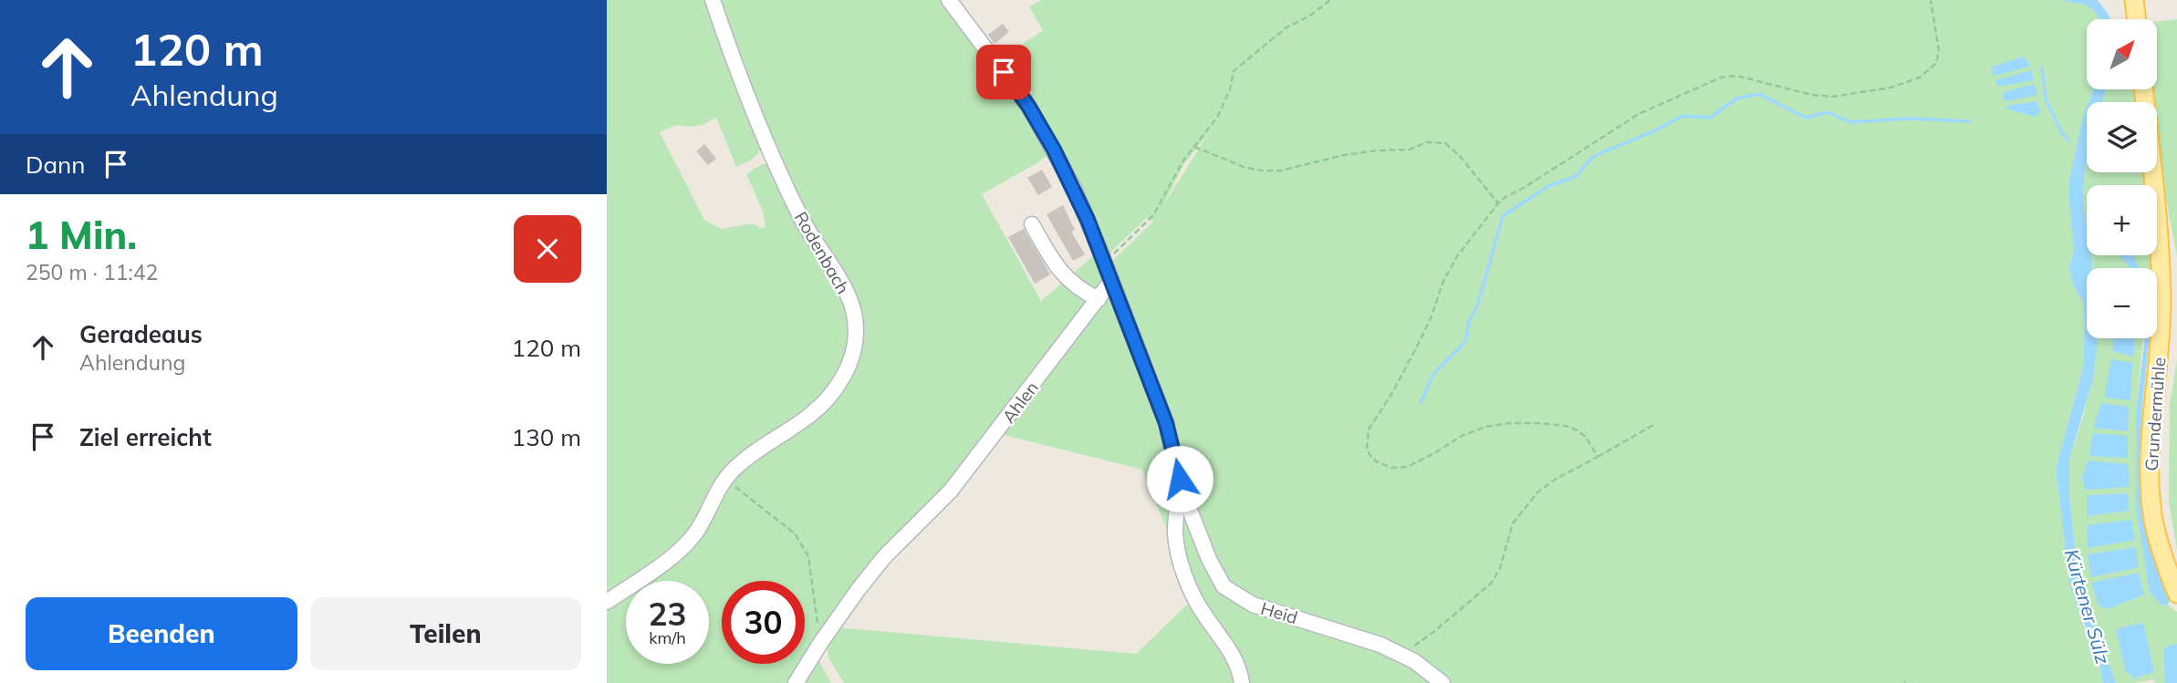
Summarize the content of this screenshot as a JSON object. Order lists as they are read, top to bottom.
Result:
{
  "streets": {
    "main road": ["Grundermühle"],
    "street": ["Rodenbach", "Ahlen", "Heid"]
  },
  "water": ["Kürtener Sülz"],
  "north": "top right",
  "page": {
    "turn": ["120 m", "Ahlendung"],
    "map_buttons": ["+", "−"],
    "then": "Dann",
    "heading": ["1 Min.", "250 m · 11:42"],
    "list": [
      {
        "name": "Geradeaus",
        "note": "Ahlendung",
        "value": "120 m"
      },
      {
        "name": "Ziel erreicht",
        "value": "130 m"
      }
    ],
    "speed": "23 km/h",
    "limit": "30",
    "buttons": ["Beenden", "Teilen"]
  }
}
